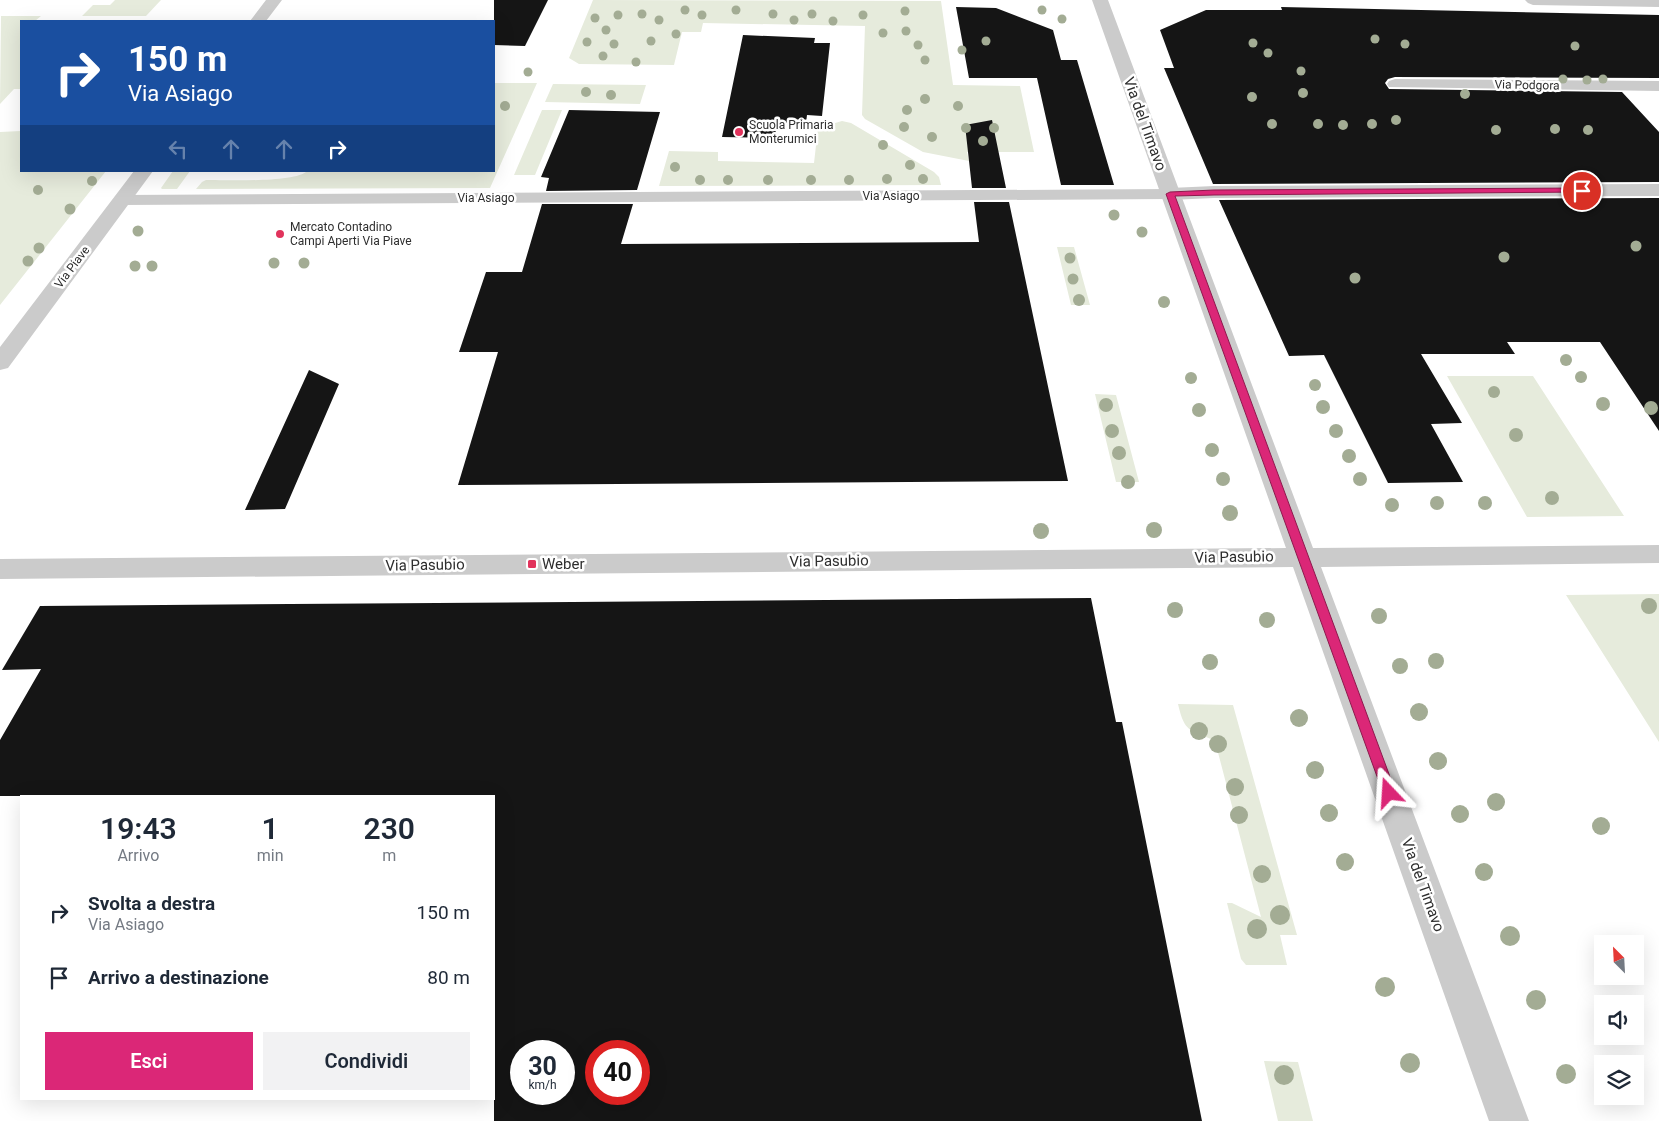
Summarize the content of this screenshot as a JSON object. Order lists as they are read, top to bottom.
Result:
{
  "streets": {
    "street": [
      "Via del Timavo",
      "Via Asiago",
      "Via Piave",
      "Via Pasubio"
    ],
    "lane": ["Via Podgora"]
  },
  "crossings": [
    ["Via del Timavo", "Via Asiago"],
    ["Via del Timavo", "Via Pasubio"],
    ["Via Asiago", "Via Piave"]
  ],
  "places": {
    "other": ["Scuola Primaria Monterumici", "Mercato Contadino Campi Aperti Via Piave"],
    "transit": ["Weber"]
  },
  "north": "top left",
  "page": {
    "turn": ["150 m", "Via Asiago"],
    "eta": [
      "19:43",
      "Arrivo",
      "1",
      "min",
      "230",
      "m"
    ],
    "list": [
      {
        "name": "Svolta a destra",
        "note": "Via Asiago",
        "value": "150 m"
      },
      {
        "name": "Arrivo a destinazione",
        "value": "80 m"
      }
    ],
    "buttons": ["Esci", "Condividi"],
    "speed": "30 km/h",
    "limit": "40"
  }
}
